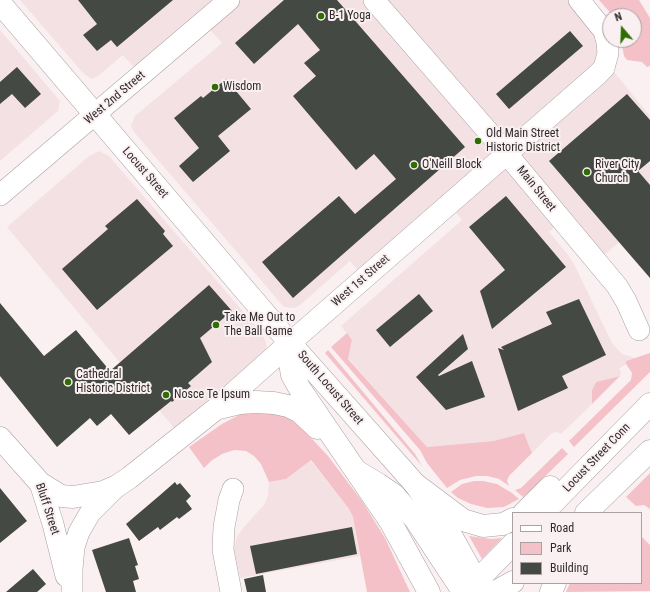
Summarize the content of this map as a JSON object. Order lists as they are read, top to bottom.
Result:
{
  "streets": {
    "main road": [
      "Locust Street",
      "West 1st Street",
      "South Locust Street",
      "Locust Street Conn",
      "Bluff Street"
    ],
    "street": ["West 2nd Street", "Main Street"]
  },
  "crossings": [
    ["West 2nd Street", "Locust Street"],
    ["Locust Street", "West 1st Street"],
    ["Locust Street", "South Locust Street"],
    ["Main Street", "West 1st Street"],
    ["West 1st Street", "South Locust Street"],
    ["West 1st Street", "Bluff Street"]
  ],
  "places": [
    "B-1 Yoga",
    "Wisdom",
    "Old Main Street Historic District",
    "O'Neill Block",
    "River City Church",
    "Take Me Out to The Ball Game",
    "Cathedral Historic District",
    "Nosce Te Ipsum"
  ],
  "legend": ["Road", "Park", "Building"],
  "north": "top"
}
